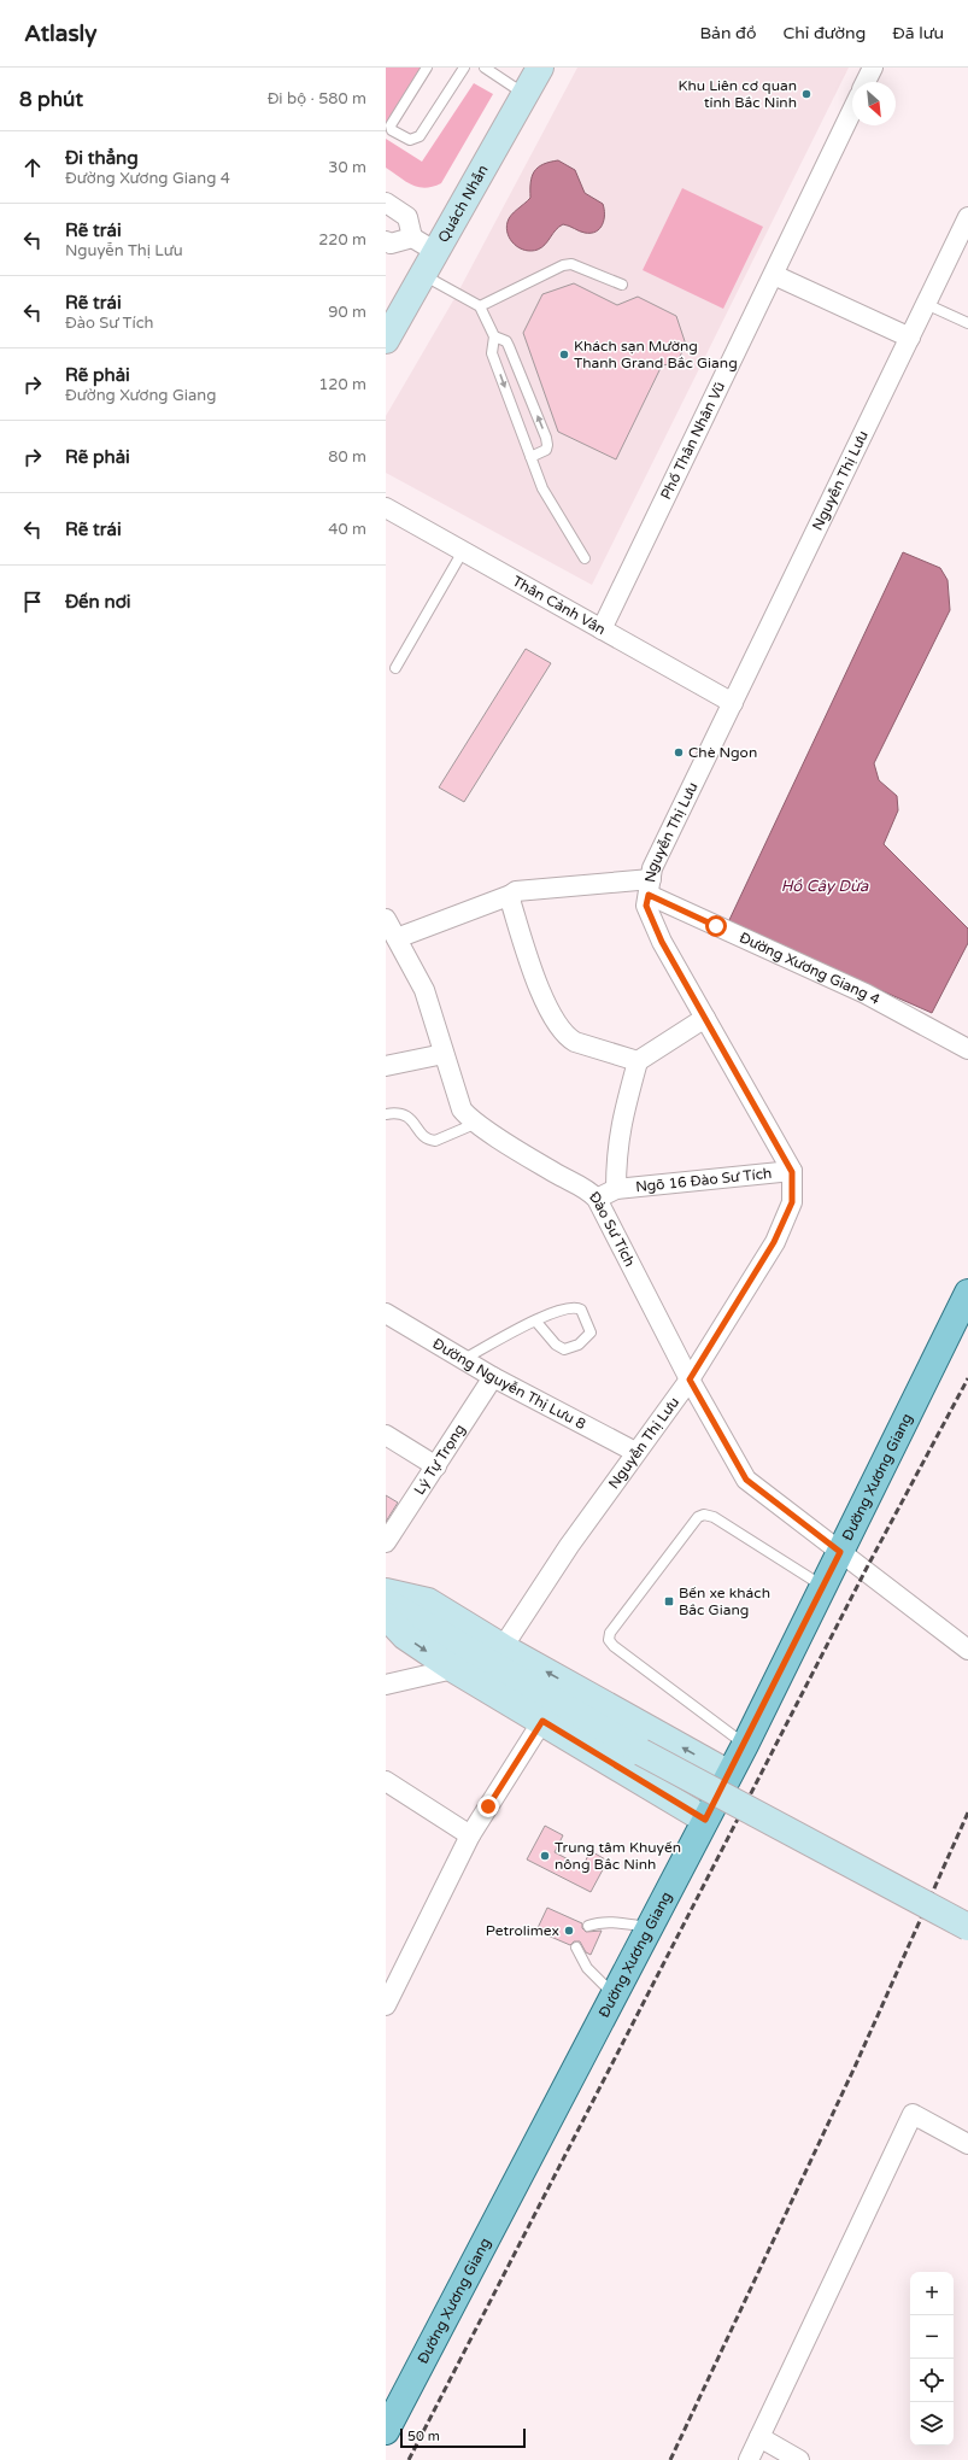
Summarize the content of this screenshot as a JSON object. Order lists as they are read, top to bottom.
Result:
{
  "streets": {
    "main road": ["Quách Nhẫn", "Đường Xương Giang"],
    "street": [
      "Phố Thân Nhân Vũ",
      "Nguyễn Thị Lưu",
      "Thân Cảnh Vân",
      "Đường Xương Giang 4",
      "Ngõ 16 Đào Sư Tích",
      "Đào Sư Tích",
      "Đường Nguyễn Thị Lưu 8",
      "Lý Tự Trọng"
    ]
  },
  "crossings": [
    ["Phố Thân Nhân Vũ", "Thân Cảnh Vân"],
    ["Nguyễn Thị Lưu", "Thân Cảnh Vân"],
    ["Nguyễn Thị Lưu", "Đường Xương Giang 4"],
    ["Nguyễn Thị Lưu", "Ngõ 16 Đào Sư Tích"],
    ["Nguyễn Thị Lưu", "Đào Sư Tích"],
    ["Nguyễn Thị Lưu", "Đường Nguyễn Thị Lưu 8"],
    ["Đào Sư Tích", "Đường Xương Giang"],
    ["Đường Nguyễn Thị Lưu 8", "Lý Tự Trọng"]
  ],
  "water": ["Hồ Cây Dừa"],
  "places": {
    "other": [
      "Khu Liên cơ quan tỉnh Bắc Ninh",
      "Khách sạn Mường Thanh Grand Bắc Giang",
      "Chè Ngon",
      "Trung tâm Khuyến nông Bắc Ninh",
      "Petrolimex"
    ],
    "transit": ["Bến xe khách Bắc Giang"]
  },
  "scale_bar": "50 m",
  "north": "bottom right",
  "page": {
    "header": "Atlasly",
    "nav": ["Bản đồ", "Chỉ đường", "Đã lưu"],
    "heading": ["8 phút", "Đi bộ · 580 m"],
    "list": [
      ["Đi thẳng", "Đường Xương Giang 4", "30 m"],
      ["Rẽ trái", "Nguyễn Thị Lưu", "220 m"],
      ["Rẽ trái", "Đào Sư Tích", "90 m"],
      ["Rẽ phải", "Đường Xương Giang", "120 m"],
      ["Rẽ phải", "80 m"],
      ["Rẽ trái", "40 m"],
      "Đến nơi"
    ],
    "map_buttons": ["+", "−"],
    "scale": "50 m"
  }
}
